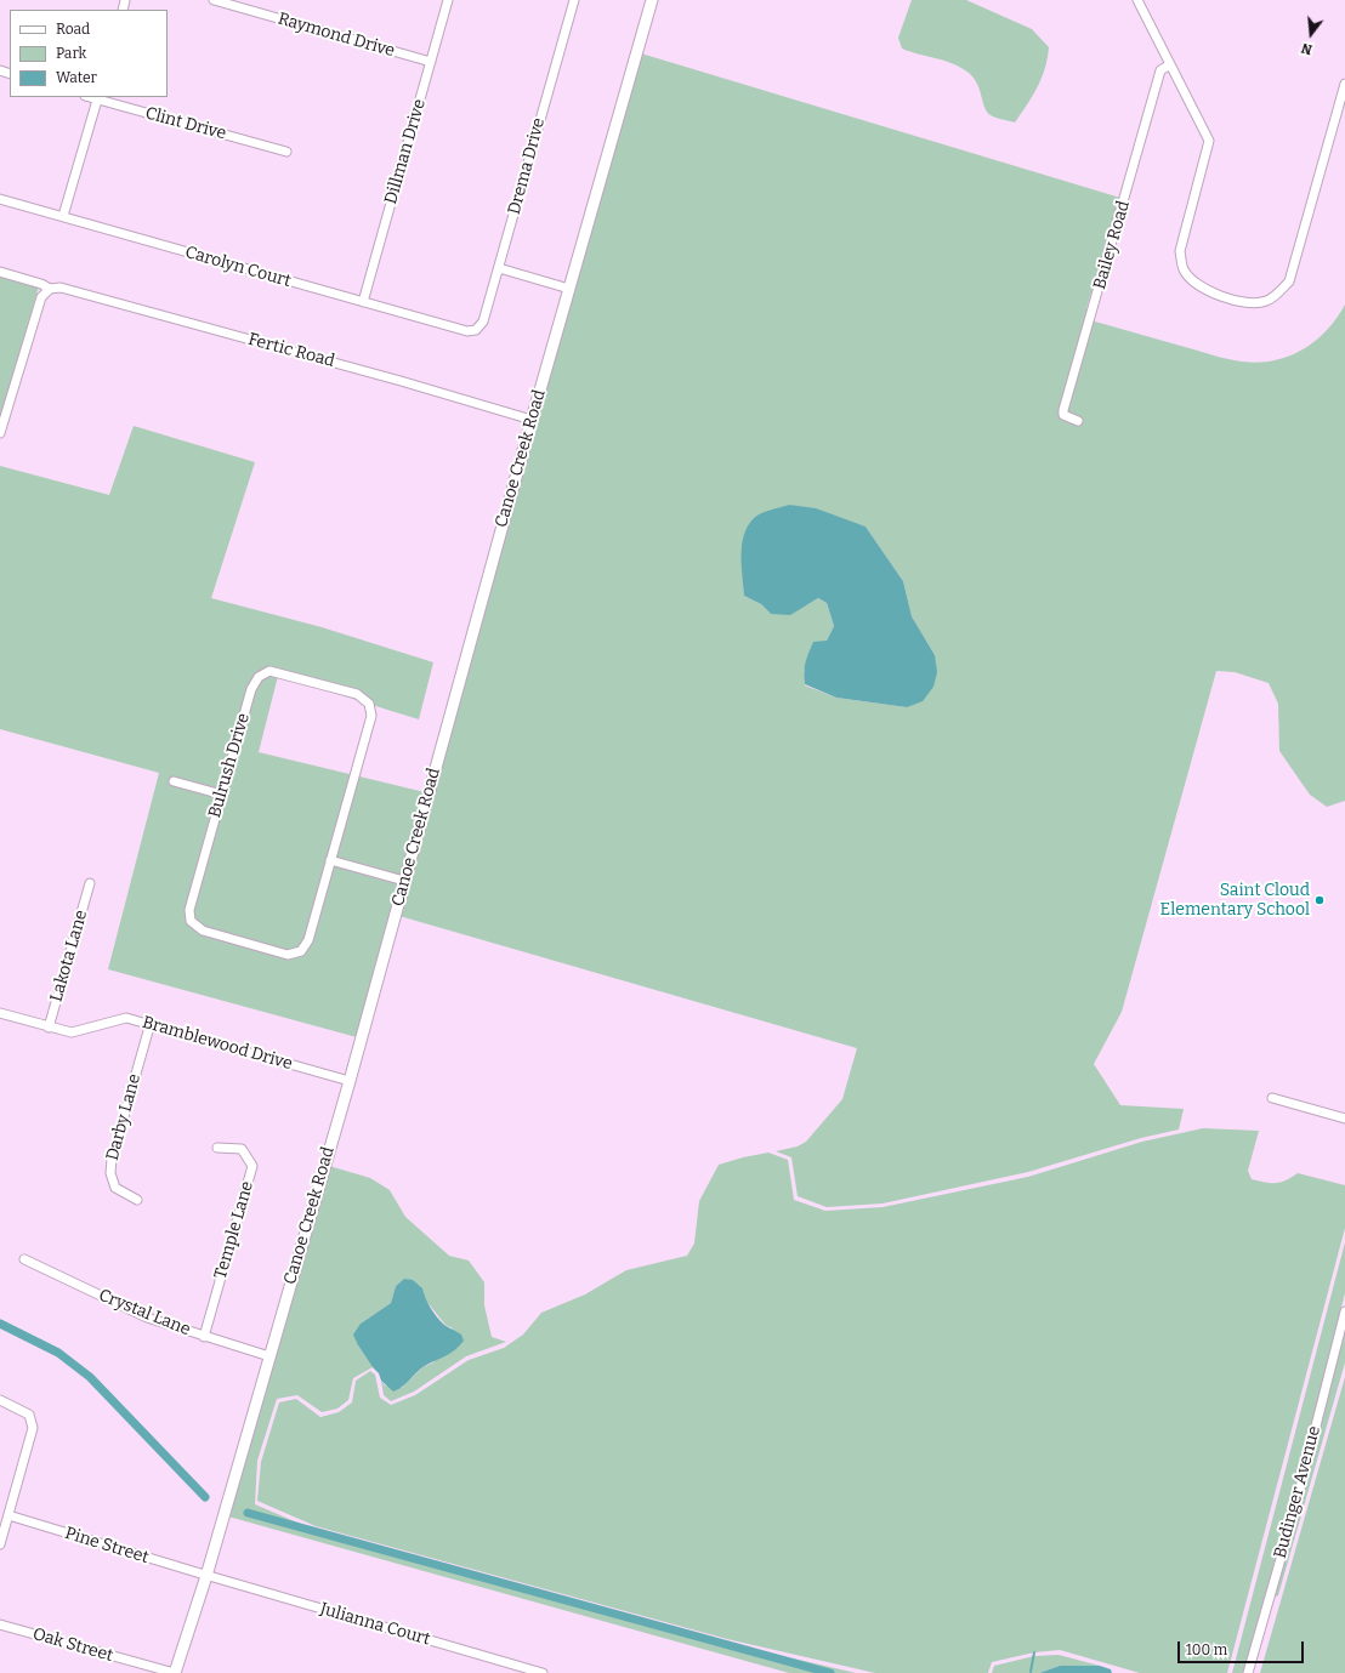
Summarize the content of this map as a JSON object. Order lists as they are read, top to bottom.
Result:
{
  "streets": {
    "main road": ["Canoe Creek Road"],
    "street": [
      "Raymond Drive",
      "Clint Drive",
      "Dillman Drive",
      "Drema Drive",
      "Bailey Road",
      "Carolyn Court",
      "Fertic Road",
      "Bulrush Drive",
      "Lakota Lane",
      "Bramblewood Drive",
      "Darby Lane",
      "Temple Lane",
      "Crystal Lane",
      "Budinger Avenue",
      "Pine Street",
      "Julianna Court",
      "Oak Street"
    ]
  },
  "crossings": [
    ["Raymond Drive", "Dillman Drive"],
    ["Dillman Drive", "Carolyn Court"],
    ["Drema Drive", "Carolyn Court"],
    ["Fertic Road", "Canoe Creek Road"],
    ["Canoe Creek Road", "Bramblewood Drive"],
    ["Canoe Creek Road", "Crystal Lane"],
    ["Canoe Creek Road", "Pine Street"],
    ["Canoe Creek Road", "Julianna Court"],
    ["Canoe Creek Road", "Oak Street"],
    ["Lakota Lane", "Bramblewood Drive"],
    ["Bramblewood Drive", "Darby Lane"],
    ["Temple Lane", "Crystal Lane"],
    ["Pine Street", "Julianna Court"]
  ],
  "places": ["Saint Cloud Elementary School"],
  "legend": ["Road", "Park", "Water"],
  "scale_bar": "100 m",
  "north": "bottom"
}
